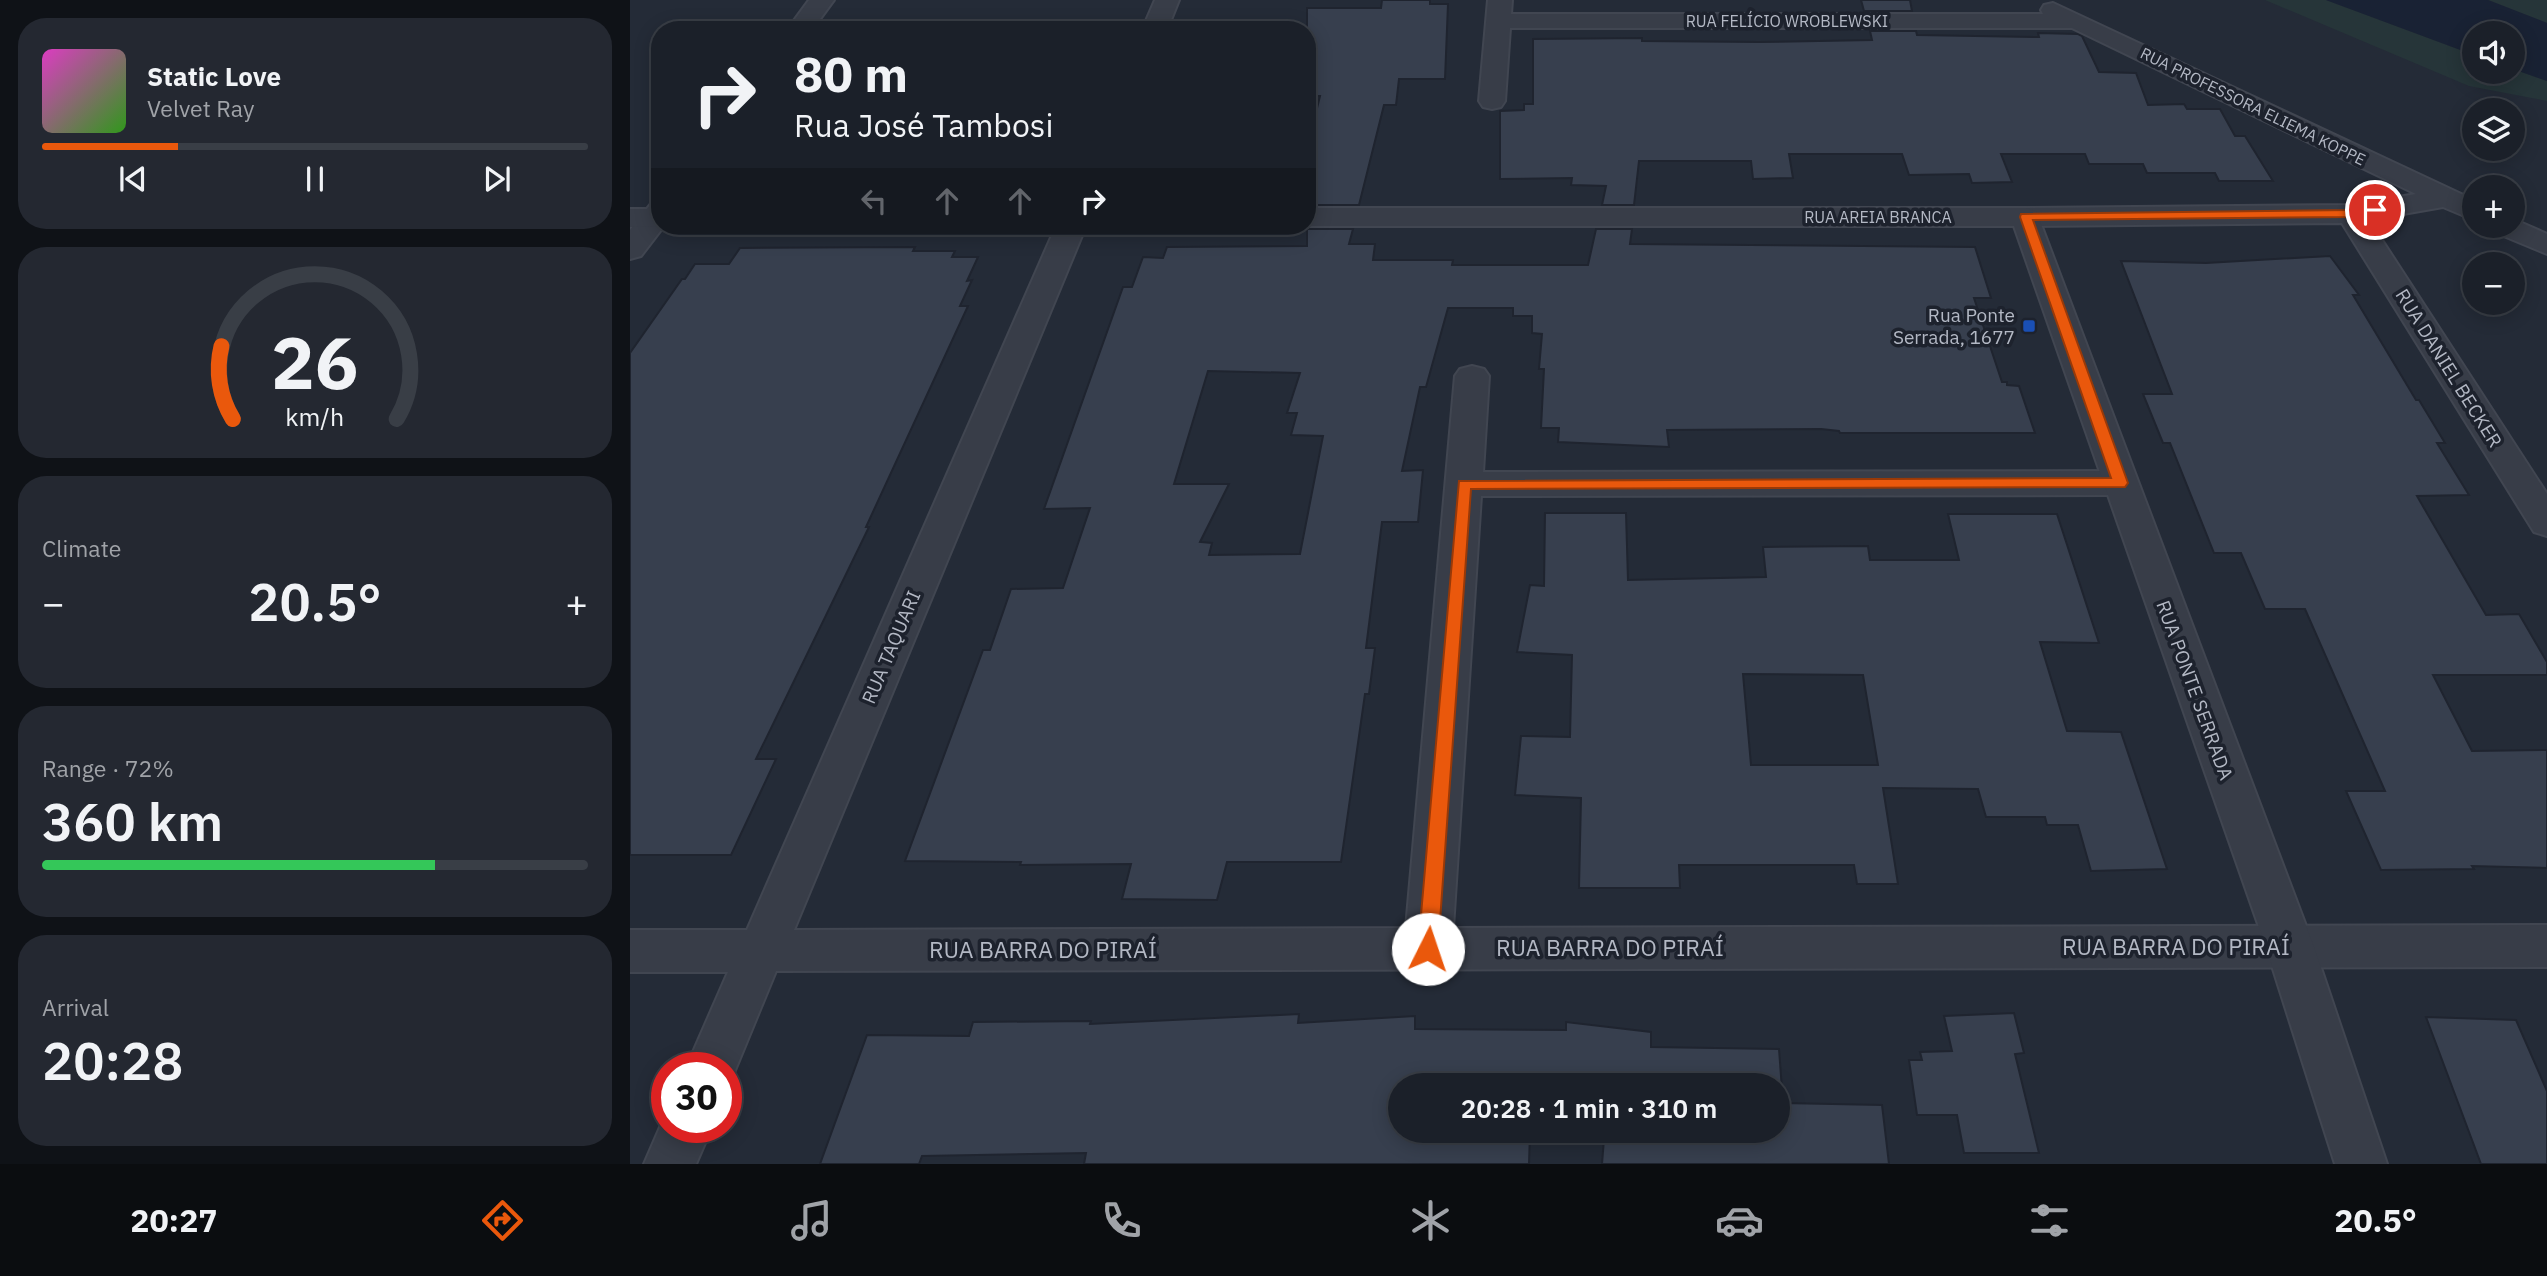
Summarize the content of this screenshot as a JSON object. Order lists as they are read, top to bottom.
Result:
{
  "streets": {
    "street": [
      "RUA FELÍCIO WROBLEWSKI",
      "RUA PROFESSORA ELIEMA KOPPE",
      "RUA AREIA BRANCA",
      "RUA DANIEL BECKER",
      "RUA TAQUARI",
      "RUA PONTE SERRADA",
      "RUA BARRA DO PIRAÍ"
    ]
  },
  "crossings": [
    ["RUA FELÍCIO WROBLEWSKI", "RUA PROFESSORA ELIEMA KOPPE"],
    ["RUA PROFESSORA ELIEMA KOPPE", "RUA AREIA BRANCA"],
    ["RUA AREIA BRANCA", "RUA DANIEL BECKER"],
    ["RUA AREIA BRANCA", "RUA PONTE SERRADA"],
    ["RUA TAQUARI", "RUA BARRA DO PIRAÍ"],
    ["RUA PONTE SERRADA", "RUA BARRA DO PIRAÍ"]
  ],
  "places": {
    "transit": ["Rua Ponte Serrada, 1677"]
  },
  "page": {
    "map_buttons": ["+", "−"],
    "turn": ["80 m", "Rua José Tambosi"],
    "song": ["Static Love", "Velvet Ray"],
    "tile": [
      "Climate",
      ["Range · 72%", "360 km"],
      ["Arrival", "20:28"]
    ],
    "heat": ["−", "20.5°", "+"],
    "limit": "30",
    "trip": "20:28 · 1 min · 310 m",
    "tabs": ["20:27", "20.5°"],
    "gauge": ["26", "km/h"]
  }
}
